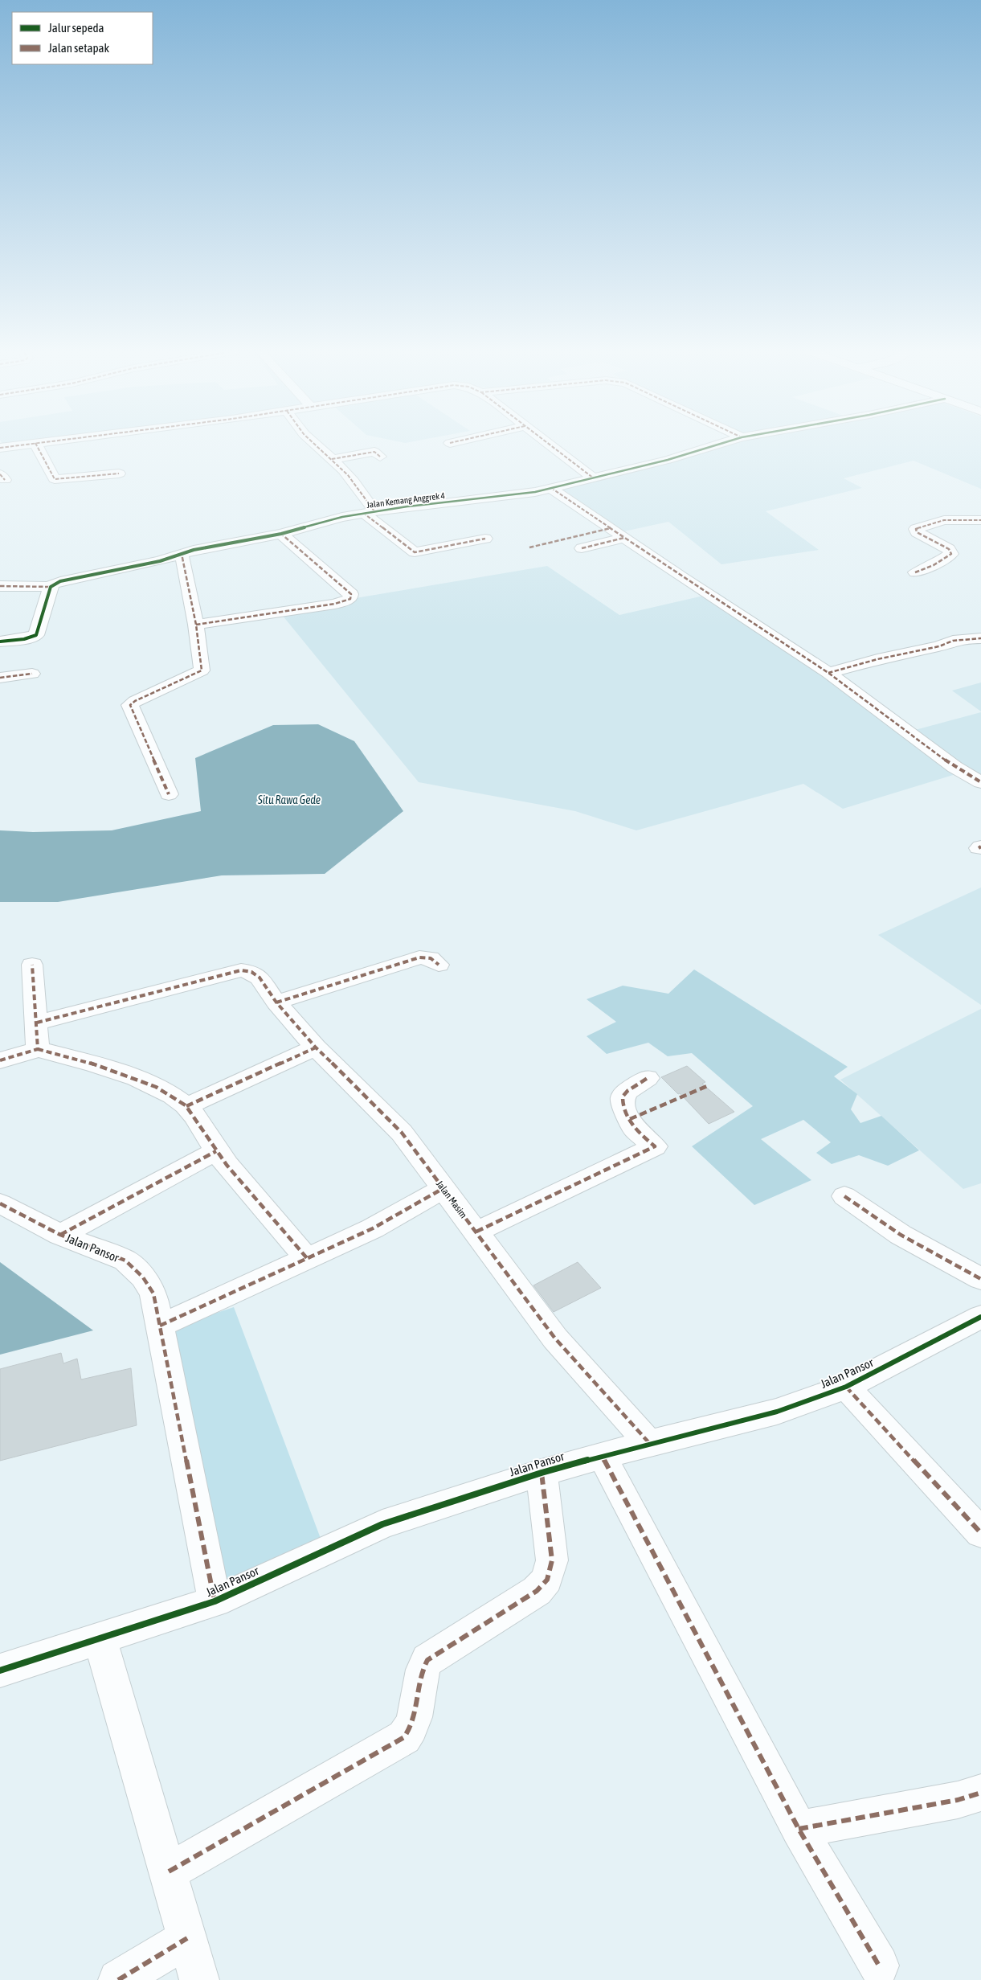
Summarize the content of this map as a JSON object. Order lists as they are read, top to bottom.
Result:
{
  "streets": {
    "street": ["Jalan Kemang Anggrek 4", "Jalan Masim", "Jalan Pansor"]
  },
  "crossings": [
    ["Jalan Masim", "Jalan Pansor"]
  ],
  "water": ["Situ Rawa Gede"],
  "legend": ["Jalur sepeda", "Jalan setapak"]
}
